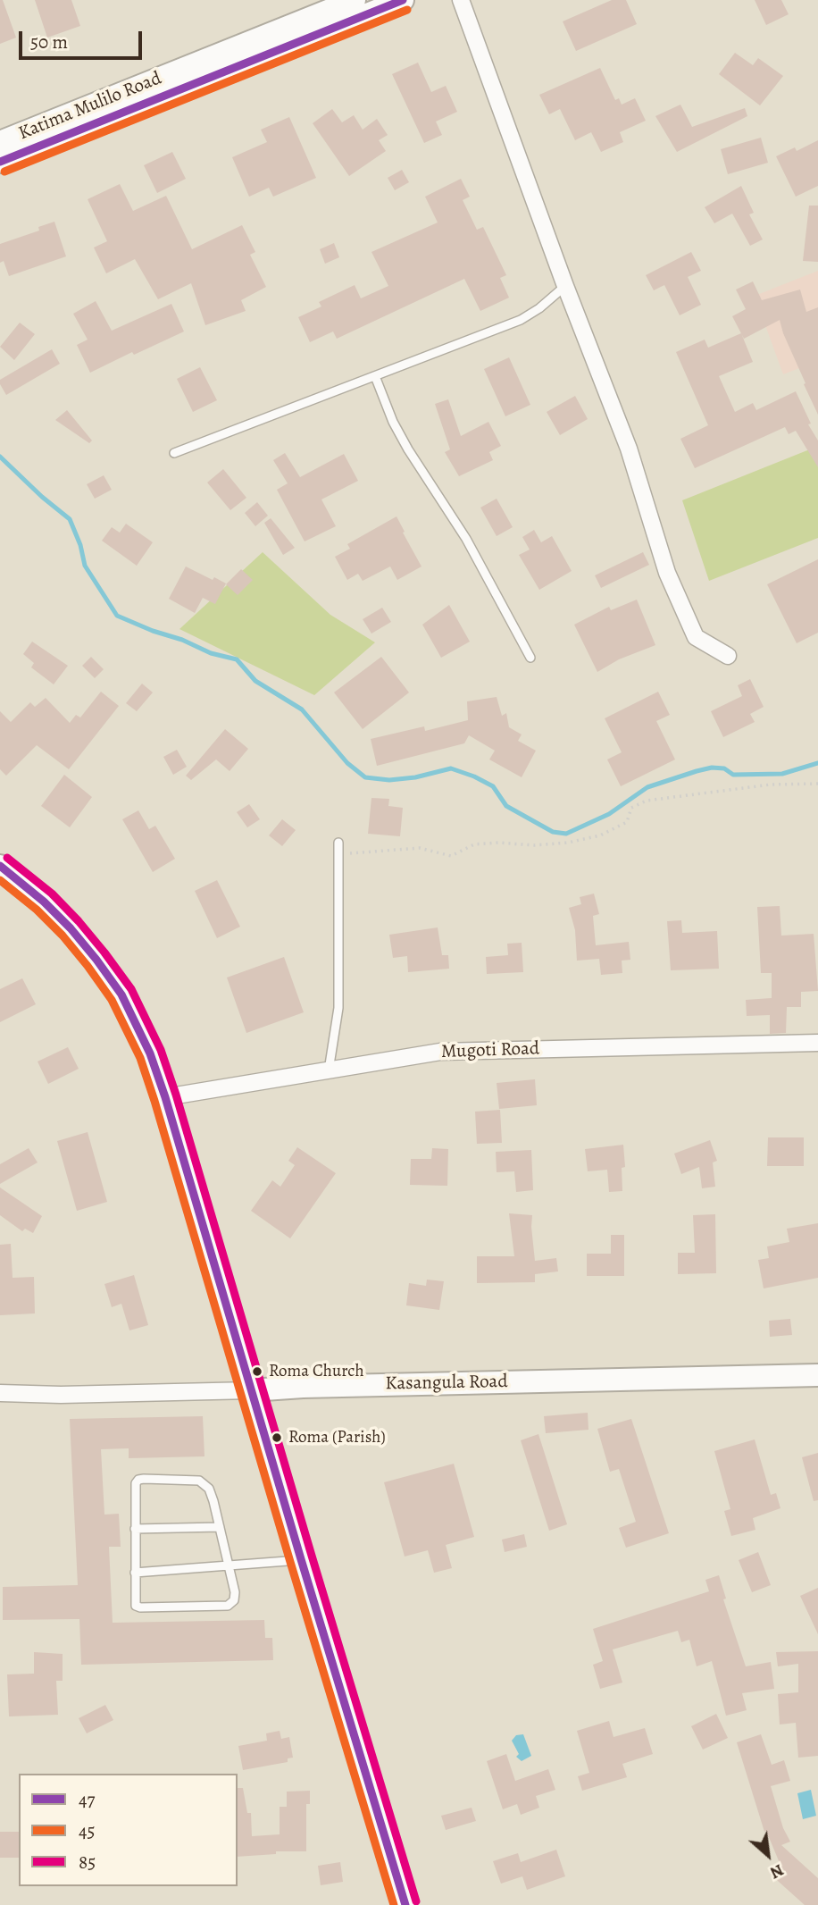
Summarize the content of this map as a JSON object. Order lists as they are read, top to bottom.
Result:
{
  "streets": {
    "main road": ["Katima Mulilo Road", "Kasangula Road"],
    "street": ["Mugoti Road"]
  },
  "places": ["Roma Church", "Roma (Parish)"],
  "lines": ["transit line 47", "transit line 45", "transit line 85"],
  "legend": ["47", "45", "85"],
  "scale_bar": "50 m",
  "north": "bottom right"
}
